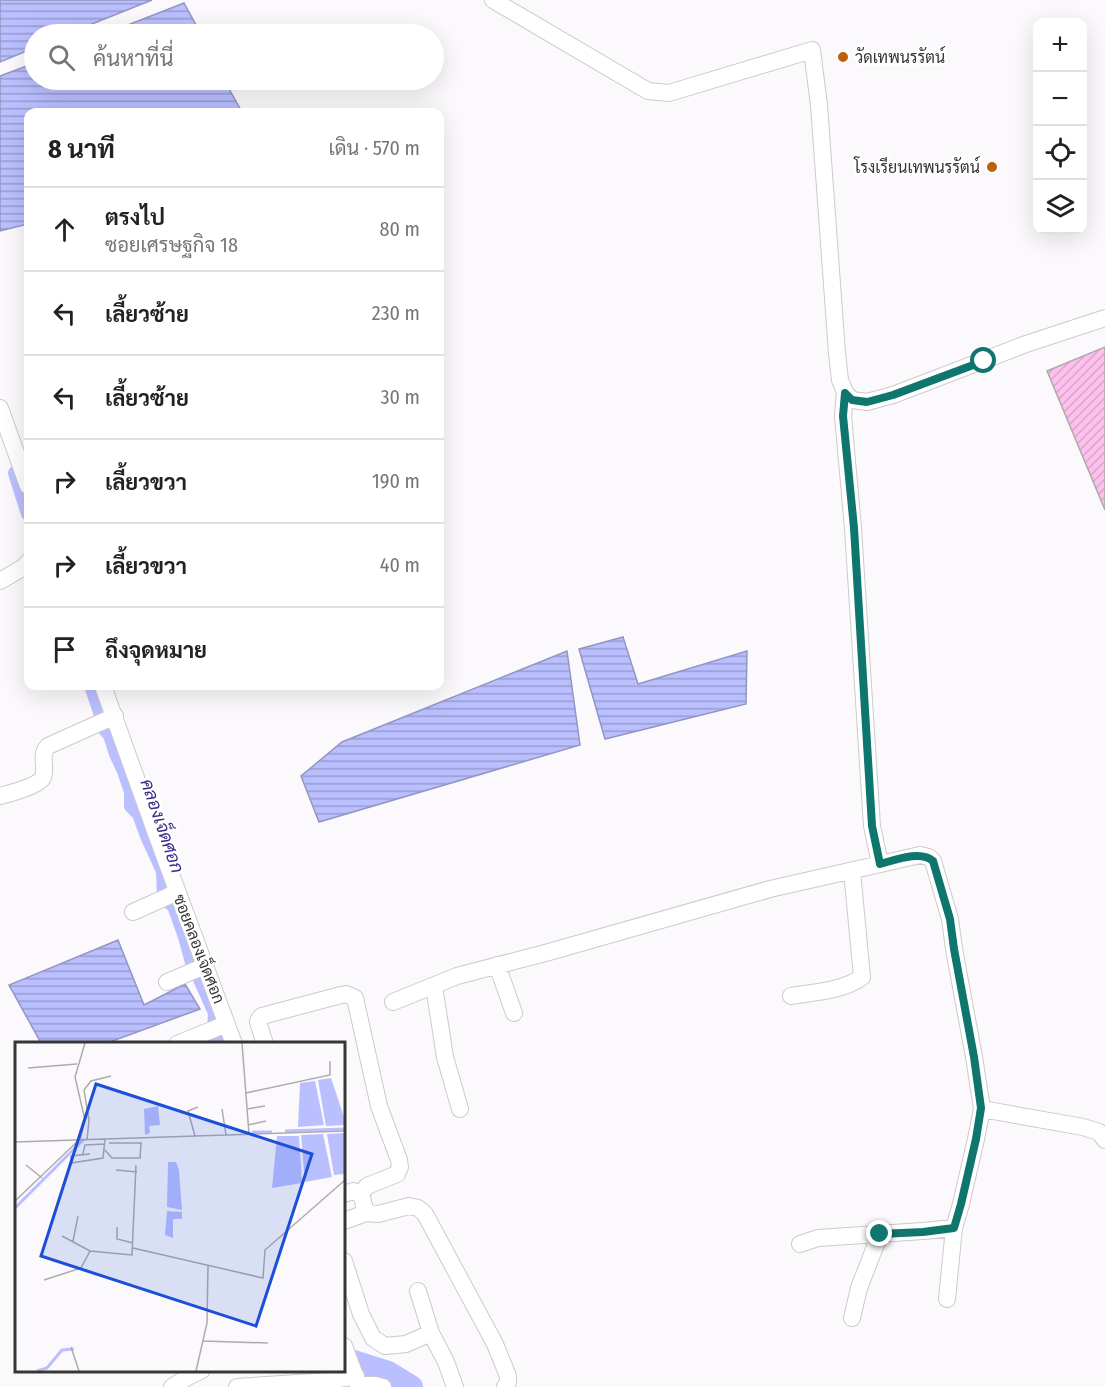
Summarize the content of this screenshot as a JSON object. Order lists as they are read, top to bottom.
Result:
{
  "streets": {
    "street": ["ซอยคลองเจ็ดศอก"]
  },
  "water": ["คลองเจ็ดศอก"],
  "places": ["วัดเทพนรรัตน์", "โรงเรียนเทพนรรัตน์"],
  "page": {
    "map_buttons": ["+", "−"],
    "search": "ค้นหาที่นี่",
    "heading": ["8 นาที", "เดิน · 570 m"],
    "list": [
      ["ตรงไป", "ซอยเศรษฐกิจ 18", "80 m"],
      ["เลี้ยวซ้าย", "230 m"],
      ["เลี้ยวซ้าย", "30 m"],
      ["เลี้ยวขวา", "190 m"],
      ["เลี้ยวขวา", "40 m"],
      "ถึงจุดหมาย"
    ]
  }
}
